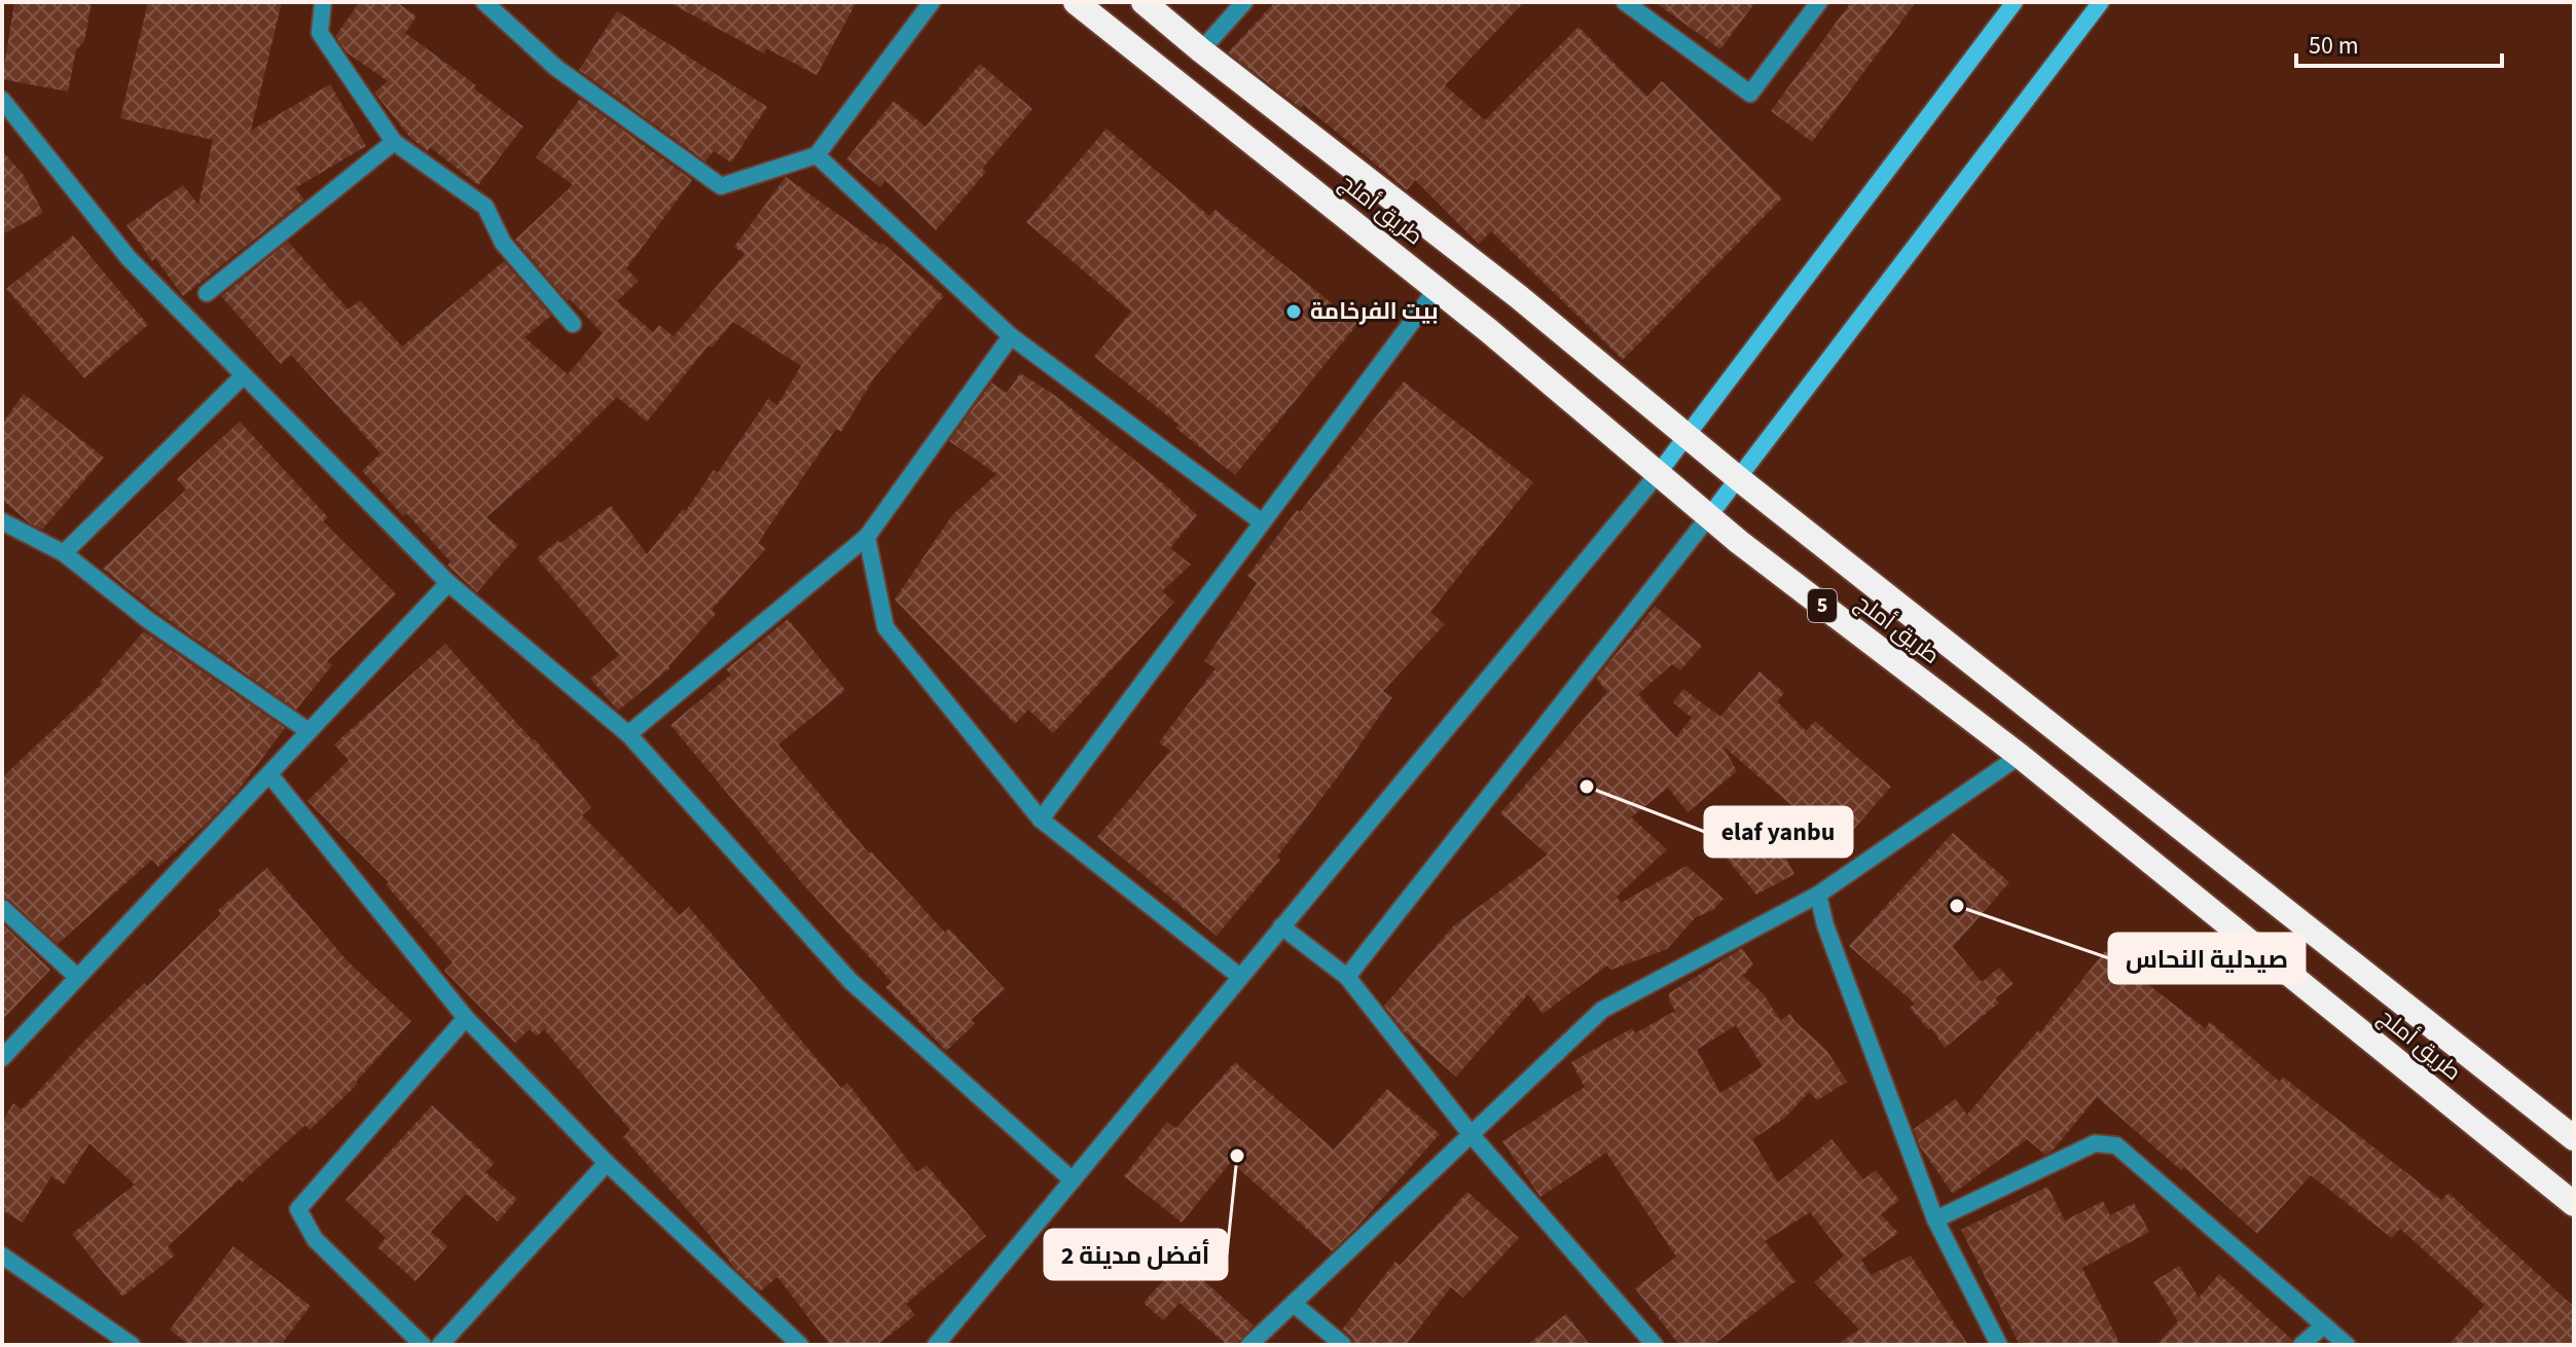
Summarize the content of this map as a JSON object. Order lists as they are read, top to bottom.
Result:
{
  "streets": {
    "highway": ["طريق أملج", "5"]
  },
  "places": [
    "بيت الفرخامة",
    "elaf yanbu",
    "صيدلية النحاس",
    "2 أفضل مدينة"
  ],
  "scale_bar": "50 m"
}
